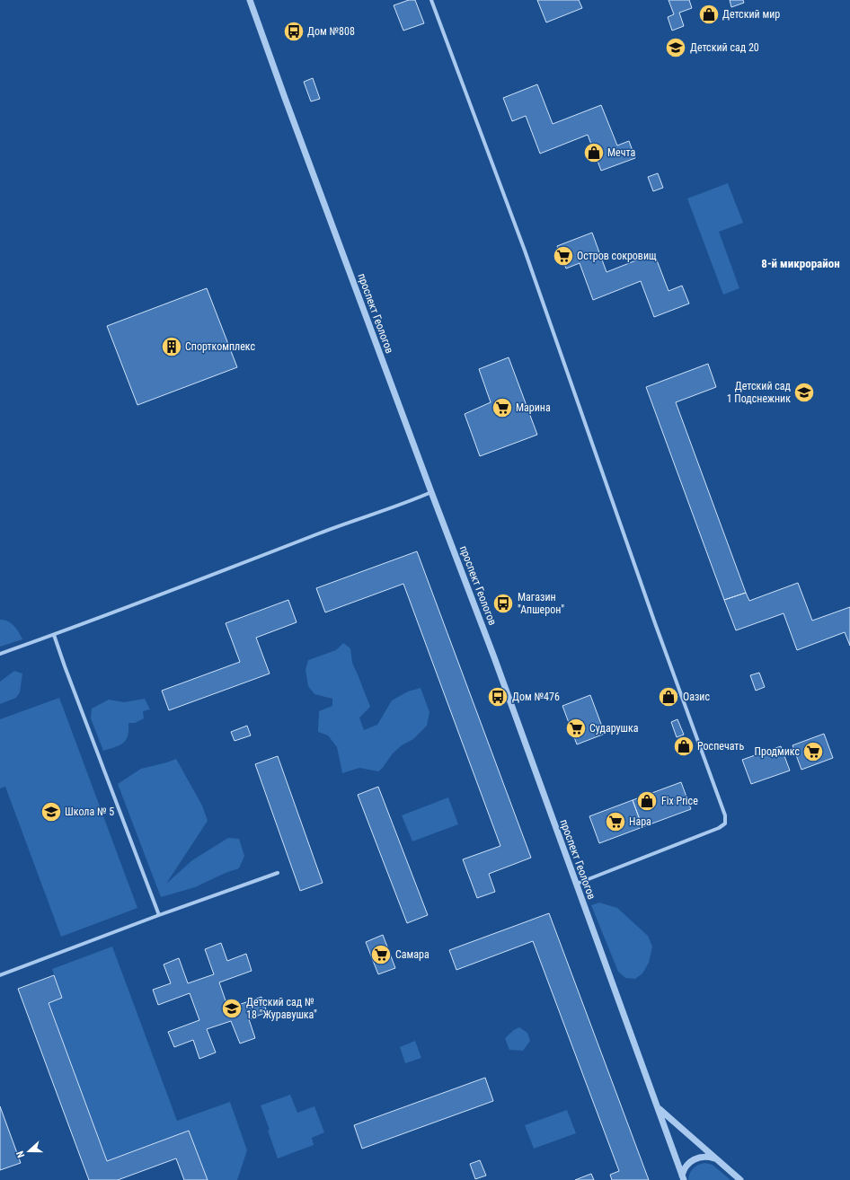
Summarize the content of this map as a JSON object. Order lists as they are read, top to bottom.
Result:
{
  "streets": {
    "street": ["проспект Геологов"]
  },
  "districts": ["8-й микрорайон"],
  "places": {
    "shop": [
      "Детский мир",
      "Мечта",
      "Оазис",
      "Роспечать",
      "Fix Price"
    ],
    "bus stop": ["Дом №808", "Магазин \"Апшерон\"", "Дом №476"],
    "school or university": [
      "Детский сад 20",
      "Детский сад 1 Подснежник",
      "Школа № 5",
      "Детский сад № 18 \"Журавушка\""
    ],
    "supermarket": [
      "Остров сокровищ",
      "Марина",
      "Сударушка",
      "Продмикс",
      "Нара",
      "Самара"
    ],
    "building": ["Спорткомплекс"]
  },
  "north": "left"
}
